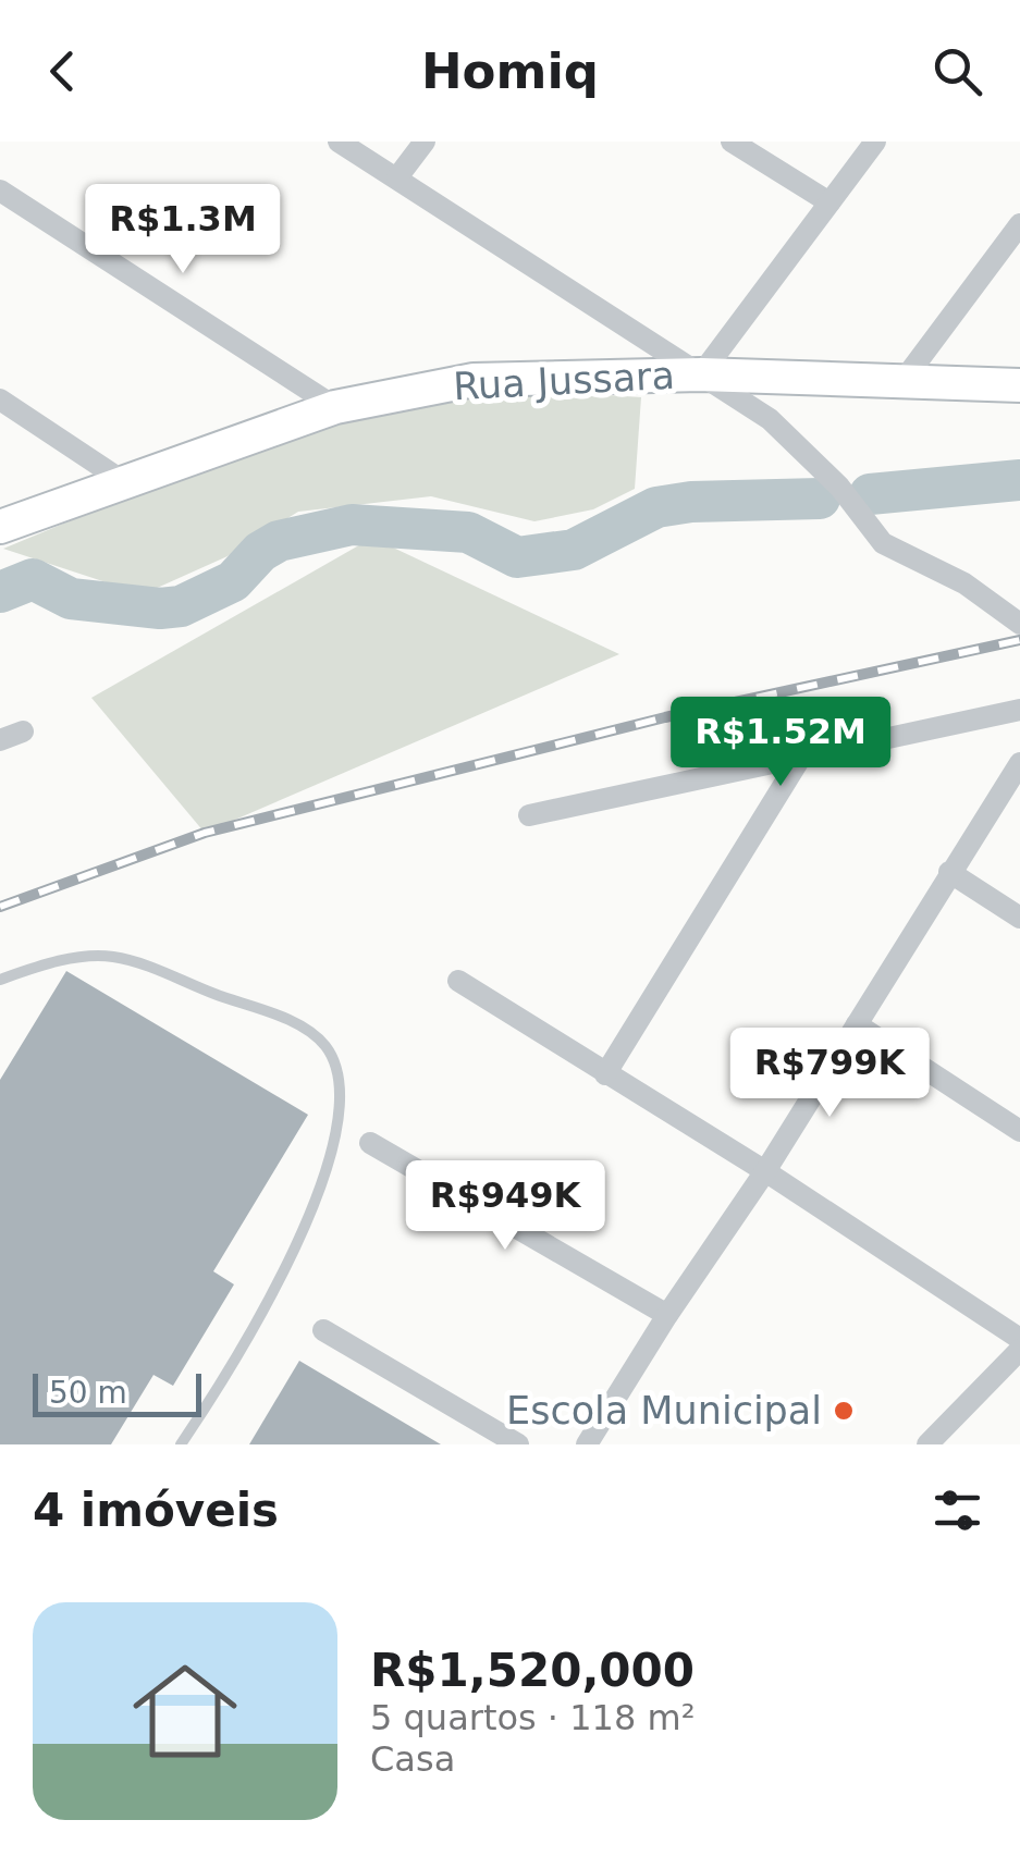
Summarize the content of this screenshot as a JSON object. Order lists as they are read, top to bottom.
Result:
{
  "streets": {
    "street": ["Rua Jussara"]
  },
  "places": ["Escola Municipal"],
  "scale_bar": "50 m",
  "page": {
    "header": "Homiq",
    "price": [
      "R$1.3M",
      "R$1.52M",
      "R$799K",
      "R$949K"
    ],
    "scale": "50 m",
    "heading": "4 imóveis",
    "list": [
      {
        "name": "R$1,520,000",
        "note": "5 quartos · 118 m² · Casa"
      }
    ]
  }
}
